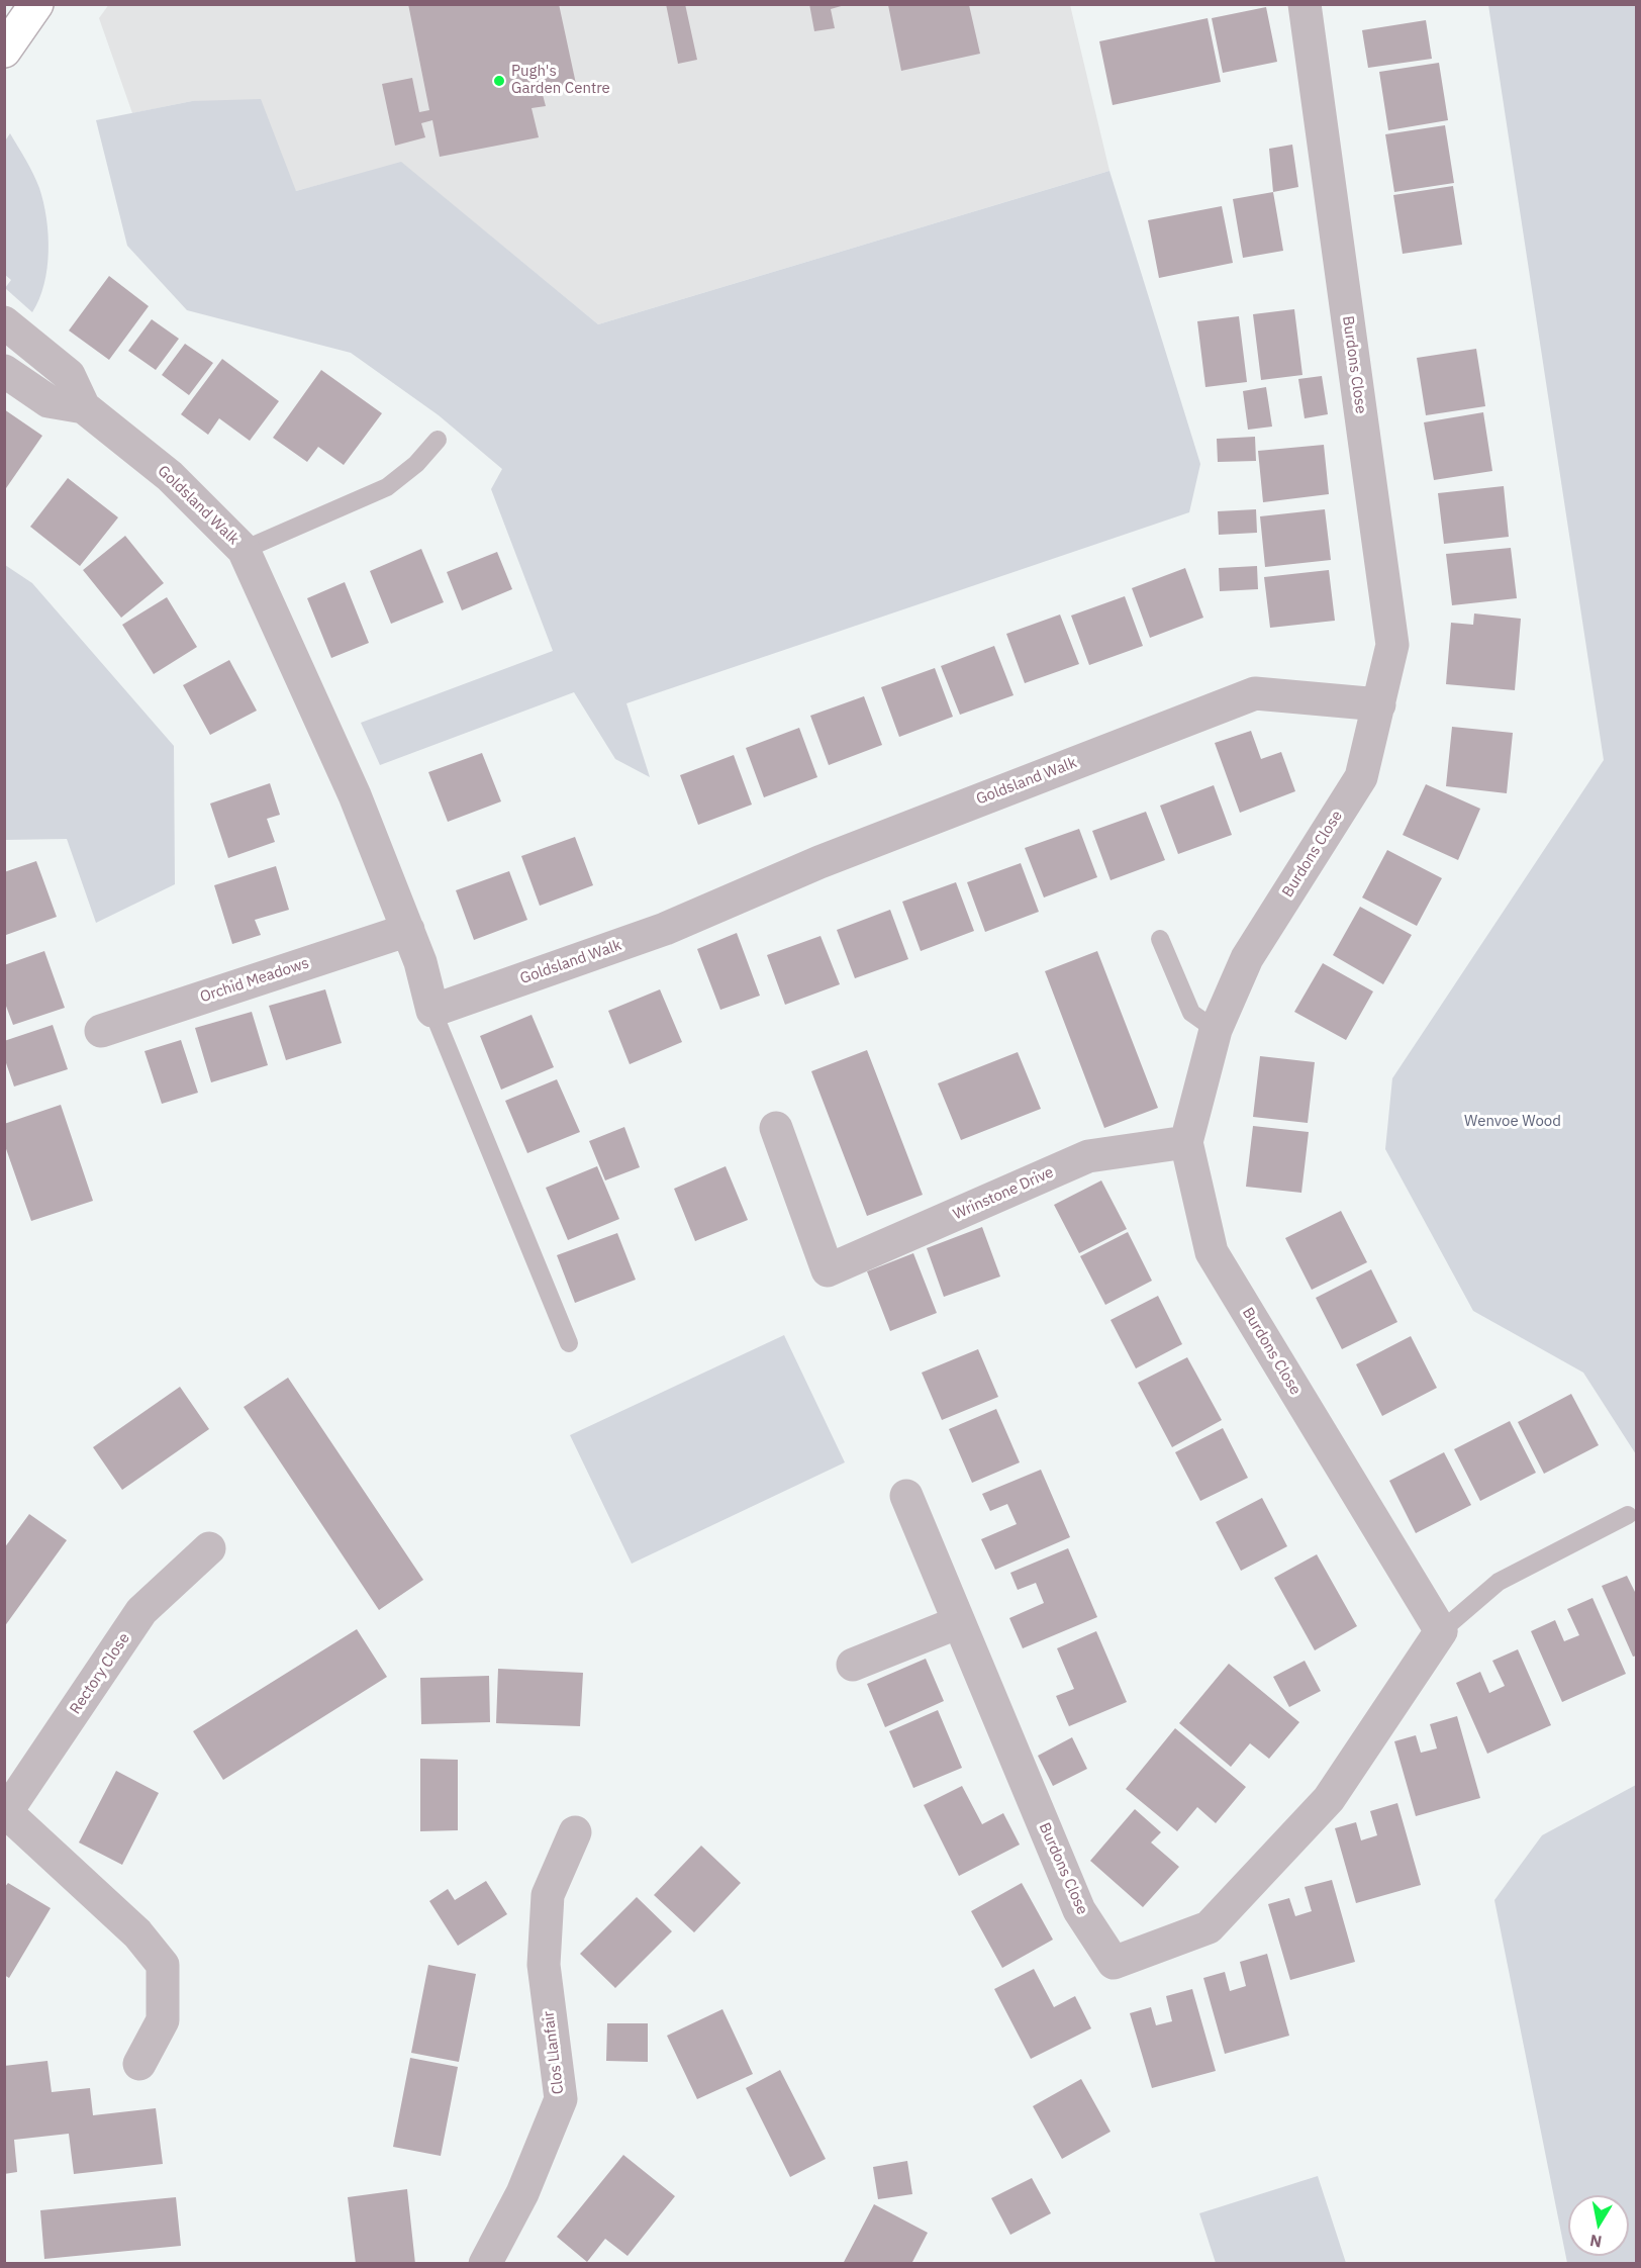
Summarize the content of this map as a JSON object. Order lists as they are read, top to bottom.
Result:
{
  "streets": {
    "street": [
      "Burdons Close",
      "Goldsland Walk",
      "Orchid Meadows",
      "Wrinstone Drive",
      "Rectory Close",
      "Clos Llanfair"
    ]
  },
  "crossings": [
    ["Burdons Close", "Goldsland Walk"],
    ["Burdons Close", "Wrinstone Drive"],
    ["Goldsland Walk", "Orchid Meadows"]
  ],
  "parks": ["Wenvoe Wood"],
  "places": ["Pugh's Garden Centre"],
  "north": "bottom"
}
